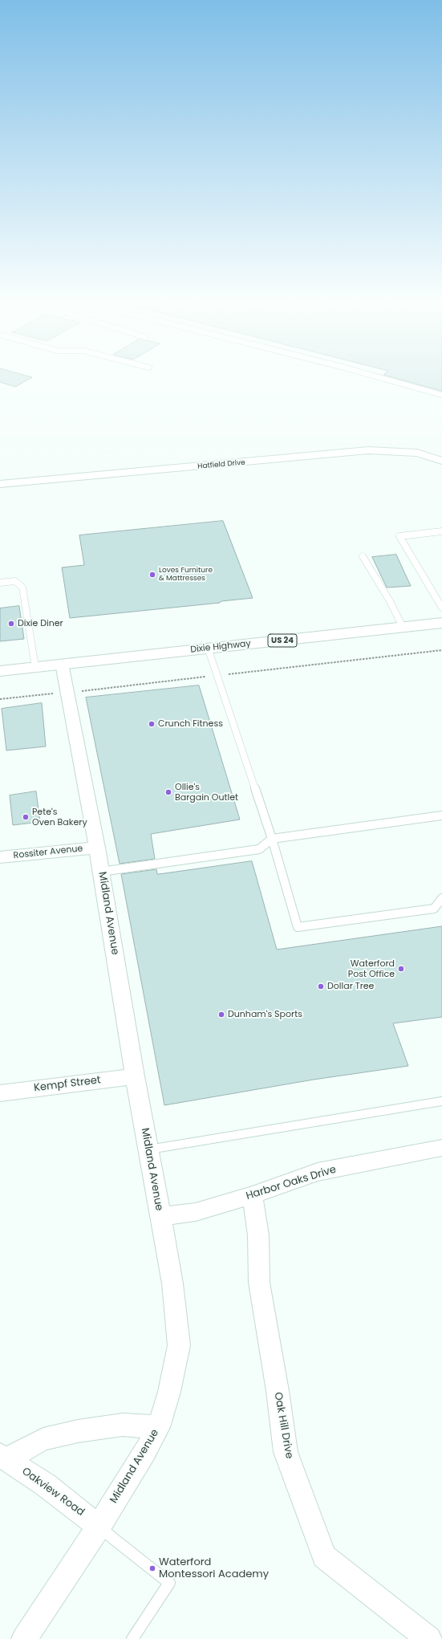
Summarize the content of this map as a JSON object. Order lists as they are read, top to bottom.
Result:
{
  "streets": {
    "main road": ["US 24", "Dixie Highway"],
    "street": [
      "Hatfield Drive",
      "Rossiter Avenue",
      "Midland Avenue",
      "Kempf Street",
      "Harbor Oaks Drive",
      "Oak Hill Drive",
      "Oakview Road"
    ]
  },
  "crossings": [
    ["Dixie Highway", "Midland Avenue"],
    ["Rossiter Avenue", "Midland Avenue"],
    ["Midland Avenue", "Kempf Street"],
    ["Midland Avenue", "Harbor Oaks Drive"],
    ["Midland Avenue", "Oakview Road"],
    ["Harbor Oaks Drive", "Oak Hill Drive"]
  ],
  "places": [
    "Loves Furniture & Mattresses",
    "Dixie Diner",
    "Crunch Fitness",
    "Ollie's Bargain Outlet",
    "Pete's Oven Bakery",
    "Waterford Post Office",
    "Dollar Tree",
    "Dunham's Sports",
    "Waterford Montessori Academy"
  ]
}
